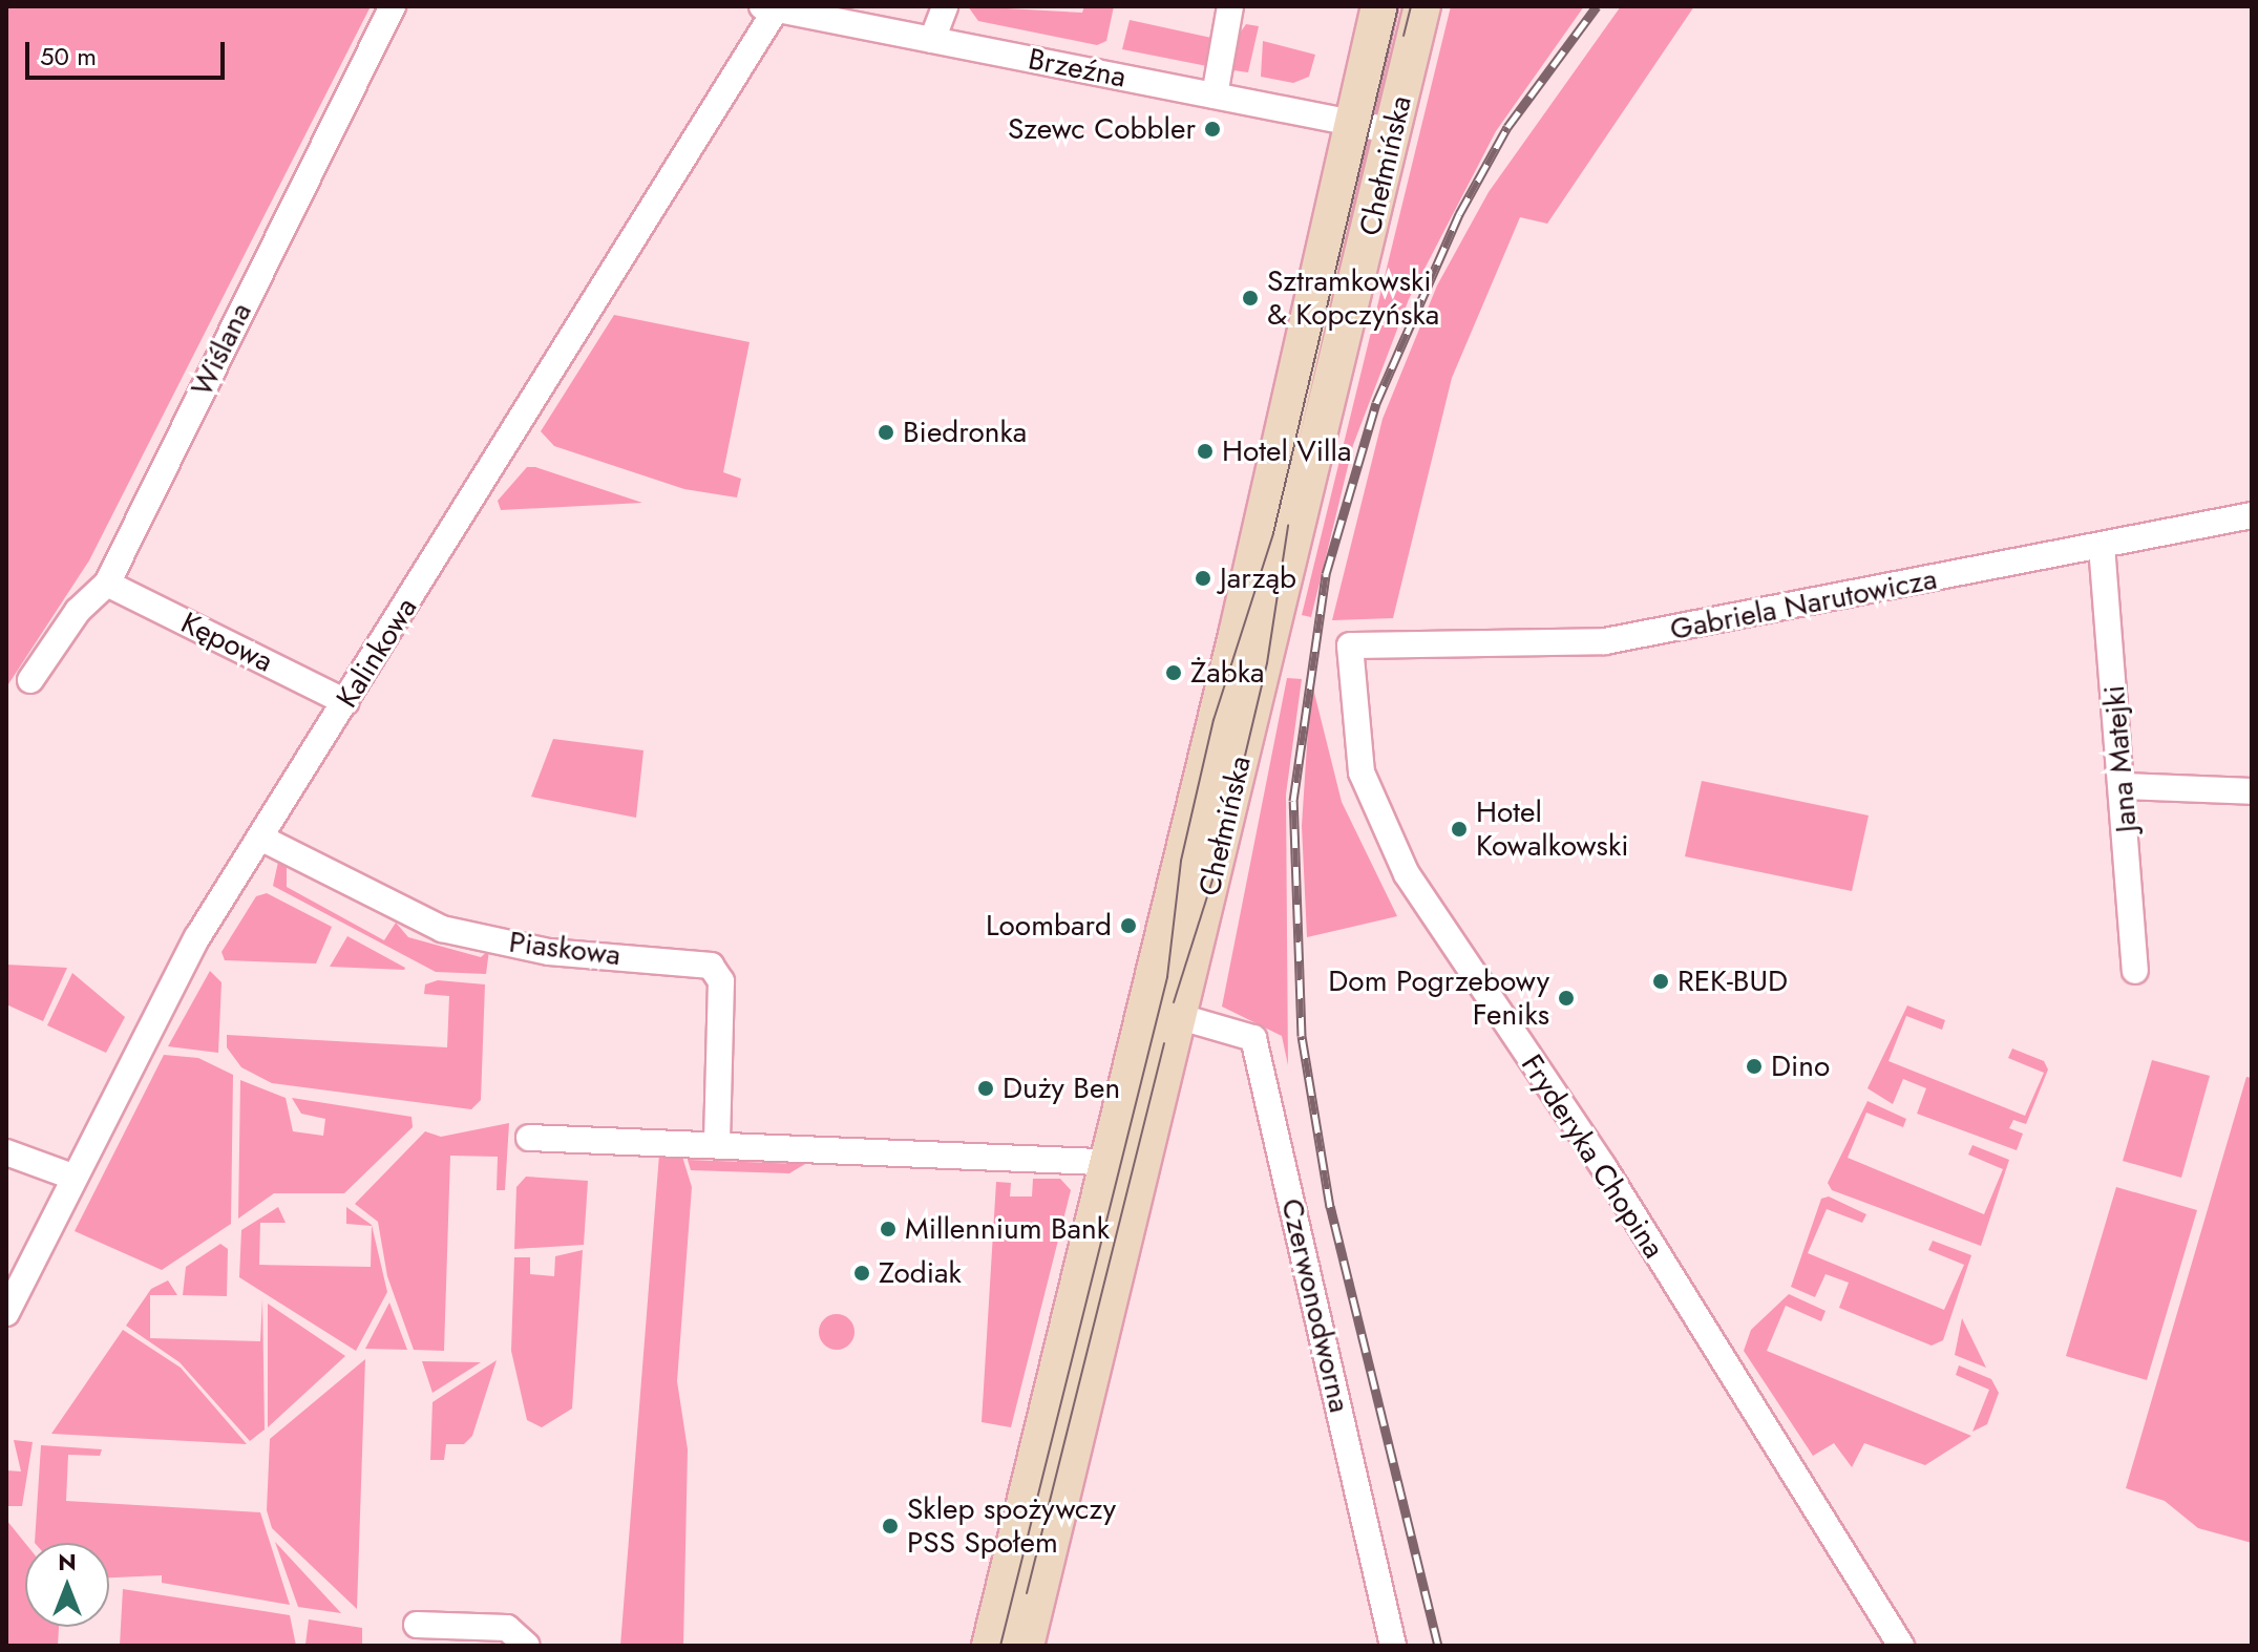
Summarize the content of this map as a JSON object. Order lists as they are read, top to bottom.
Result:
{
  "streets": {
    "main road": ["Chełmińska"],
    "street": [
      "Brzeźna",
      "Wiślana",
      "Gabriela Narutowicza",
      "Kępowa",
      "Kalinkowa",
      "Jana Matejki",
      "Piaskowa",
      "Fryderyka Chopina",
      "Czerwonodworna"
    ]
  },
  "crossings": [
    ["Brzeźna", "Chełmińska"],
    ["Brzeźna", "Kalinkowa"],
    ["Chełmińska", "Czerwonodworna"],
    ["Wiślana", "Kępowa"],
    ["Gabriela Narutowicza", "Jana Matejki"],
    ["Gabriela Narutowicza", "Fryderyka Chopina"],
    ["Kępowa", "Kalinkowa"],
    ["Kalinkowa", "Piaskowa"]
  ],
  "places": [
    "Szewc Cobbler",
    "Sztramkowski & Kopczyńska",
    "Biedronka",
    "Hotel Villa",
    "Jarząb",
    "Żabka",
    "Hotel Kowalkowski",
    "Loombard",
    "REK-BUD",
    "Dom Pogrzebowy Feniks",
    "Dino",
    "Duży Ben",
    "Millennium Bank",
    "Zodiak",
    "Sklep spożywczy PSS Społem"
  ],
  "scale_bar": "50 m",
  "north": "top"
}
